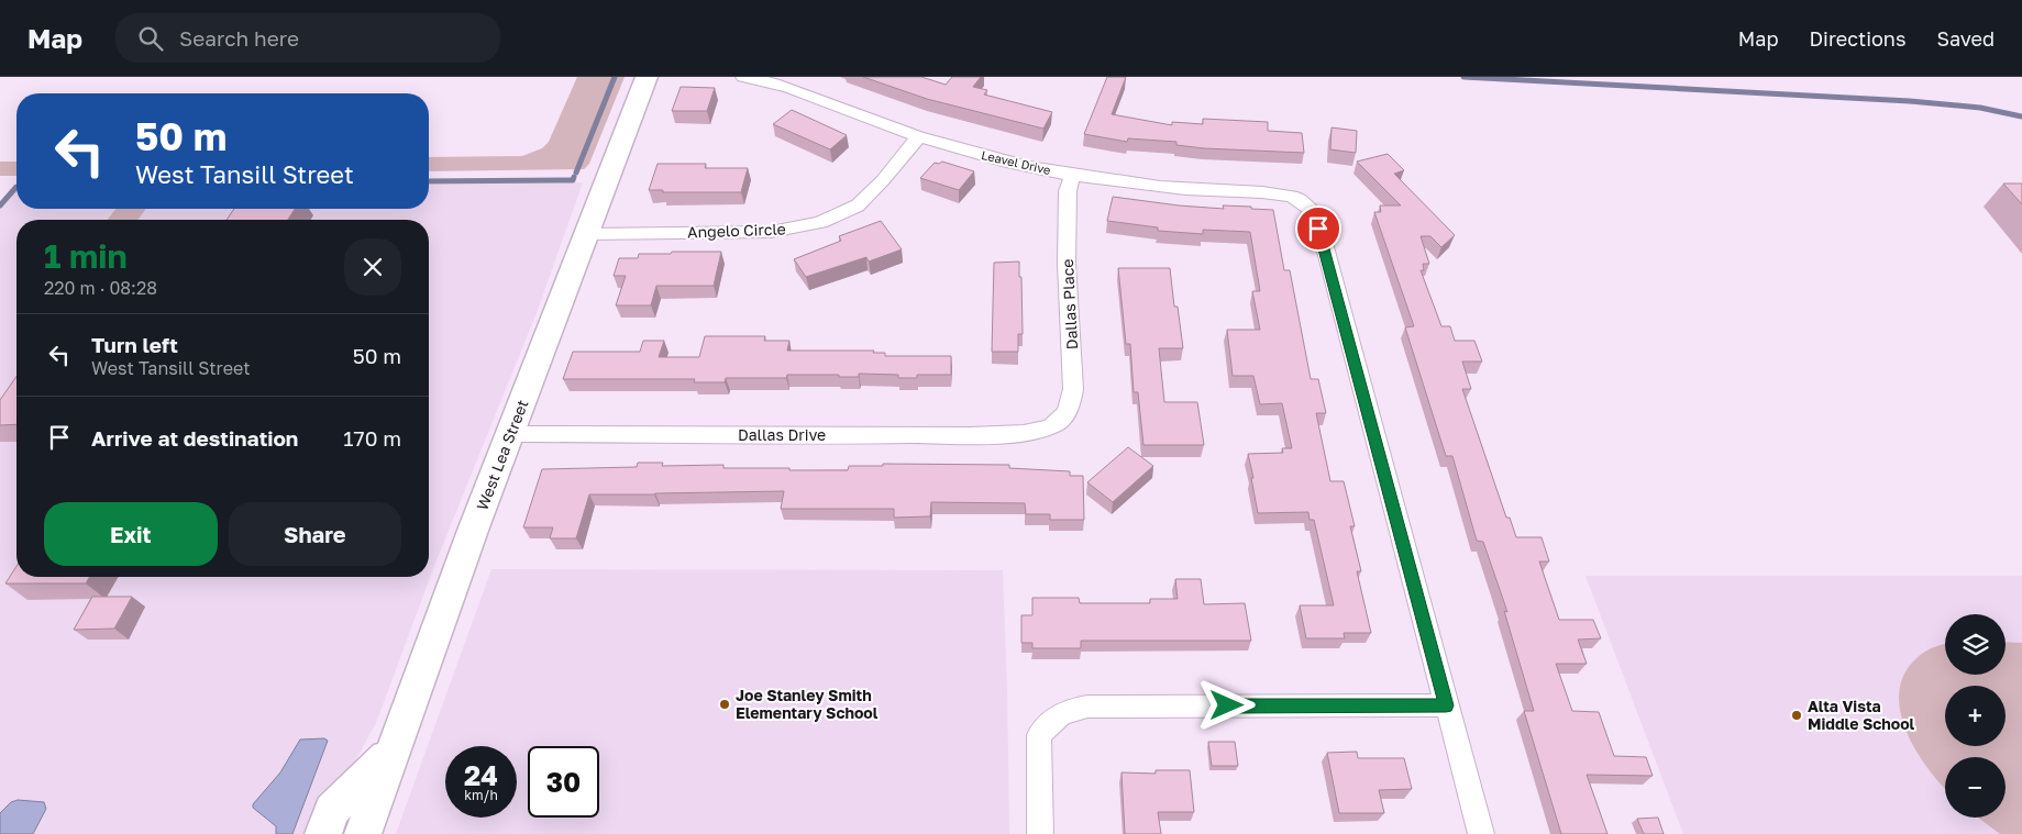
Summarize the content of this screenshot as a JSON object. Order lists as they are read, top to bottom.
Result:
{
  "streets": {
    "main road": ["West Lea Street"],
    "street": [
      "Leavel Drive",
      "Angelo Circle",
      "Dallas Place",
      "Dallas Drive"
    ]
  },
  "crossings": [
    ["Leavel Drive", "Angelo Circle"],
    ["Leavel Drive", "Dallas Place"],
    ["Angelo Circle", "West Lea Street"],
    ["Dallas Place", "Dallas Drive"],
    ["Dallas Drive", "West Lea Street"]
  ],
  "places": ["Joe Stanley Smith Elementary School", "Alta Vista Middle School"],
  "page": {
    "header": "Map",
    "search": "Search here",
    "nav": ["Map", "Directions", "Saved"],
    "turn": ["50 m", "West Tansill Street"],
    "heading": ["1 min", "220 m · 08:28"],
    "list": [
      {
        "name": "Turn left",
        "note": "West Tansill Street",
        "value": "50 m"
      },
      {
        "name": "Arrive at destination",
        "value": "170 m"
      }
    ],
    "buttons": ["Exit", "Share"],
    "map_buttons": ["+", "−"],
    "speed": "24 km/h",
    "limit": "30"
  }
}
